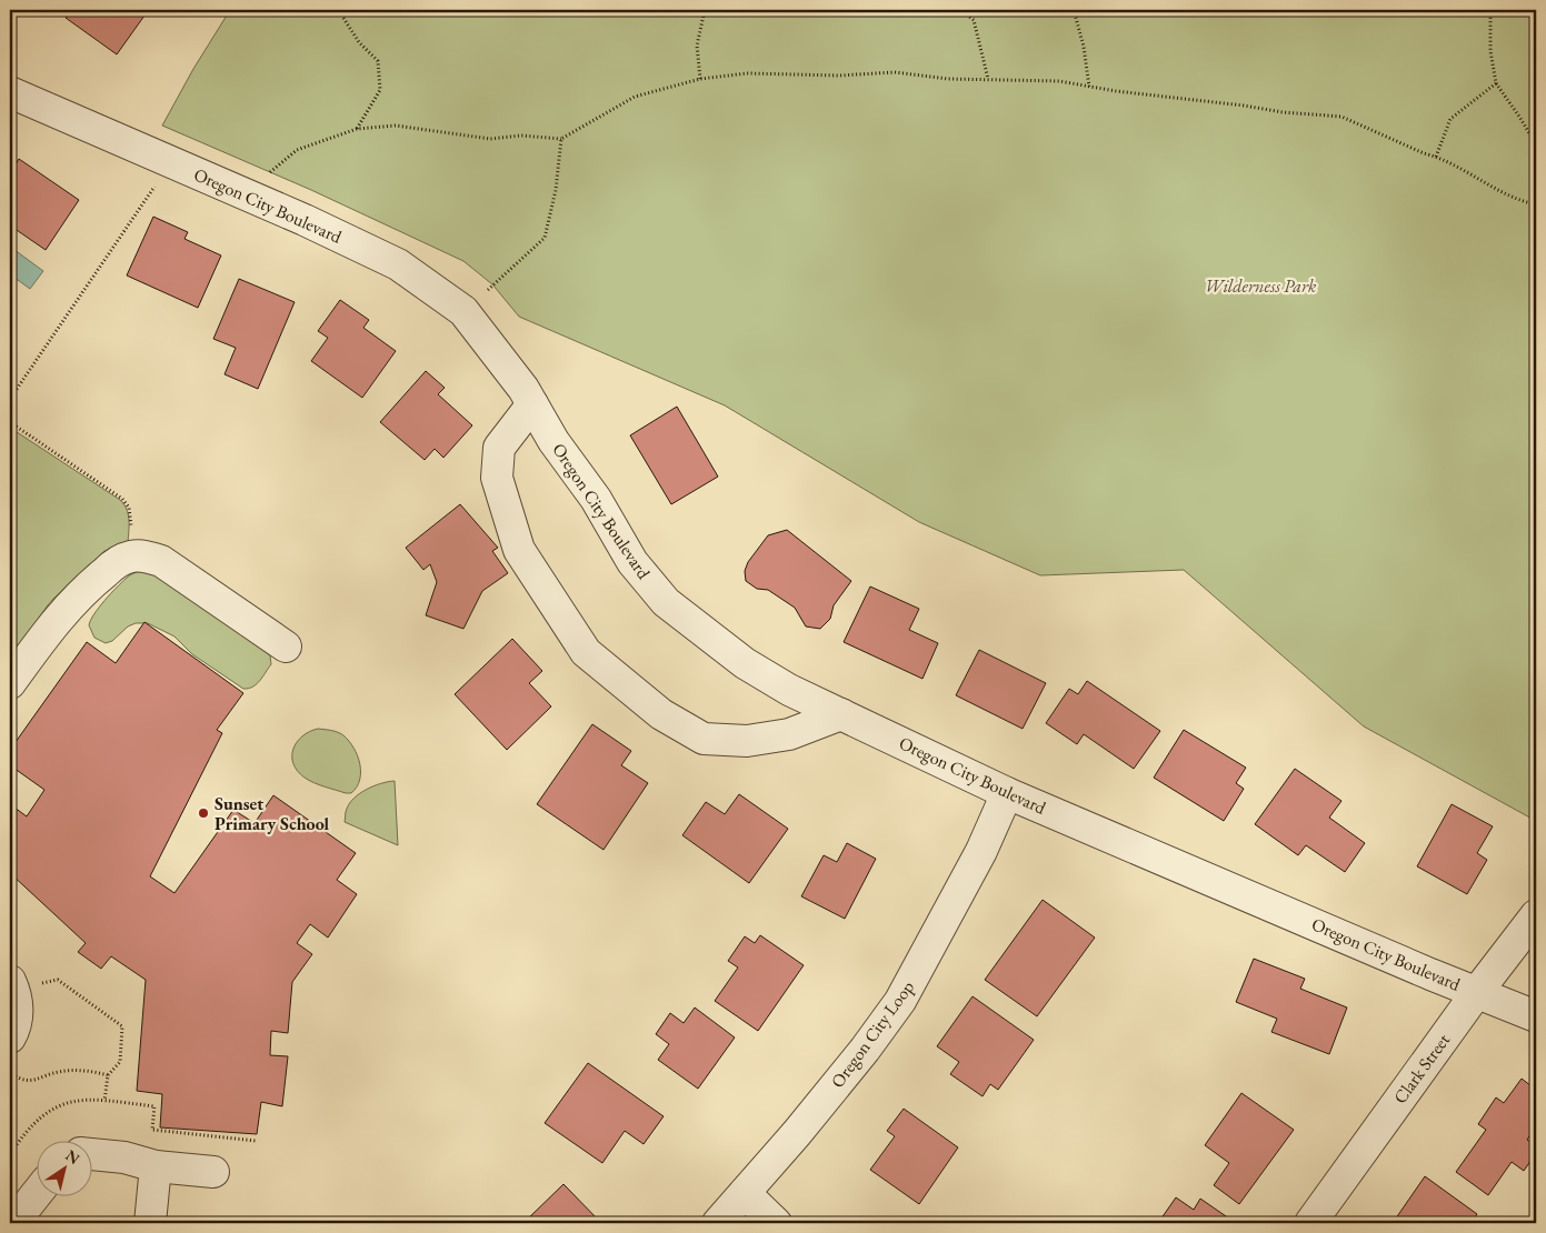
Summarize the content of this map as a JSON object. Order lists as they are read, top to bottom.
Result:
{
  "streets": {
    "street": ["Oregon City Boulevard", "Oregon City Loop", "Clark Street"]
  },
  "crossings": [
    ["Oregon City Boulevard", "Oregon City Loop"],
    ["Oregon City Boulevard", "Clark Street"]
  ],
  "parks": ["Wilderness Park"],
  "places": ["Sunset Primary School"],
  "north": "top right"
}
